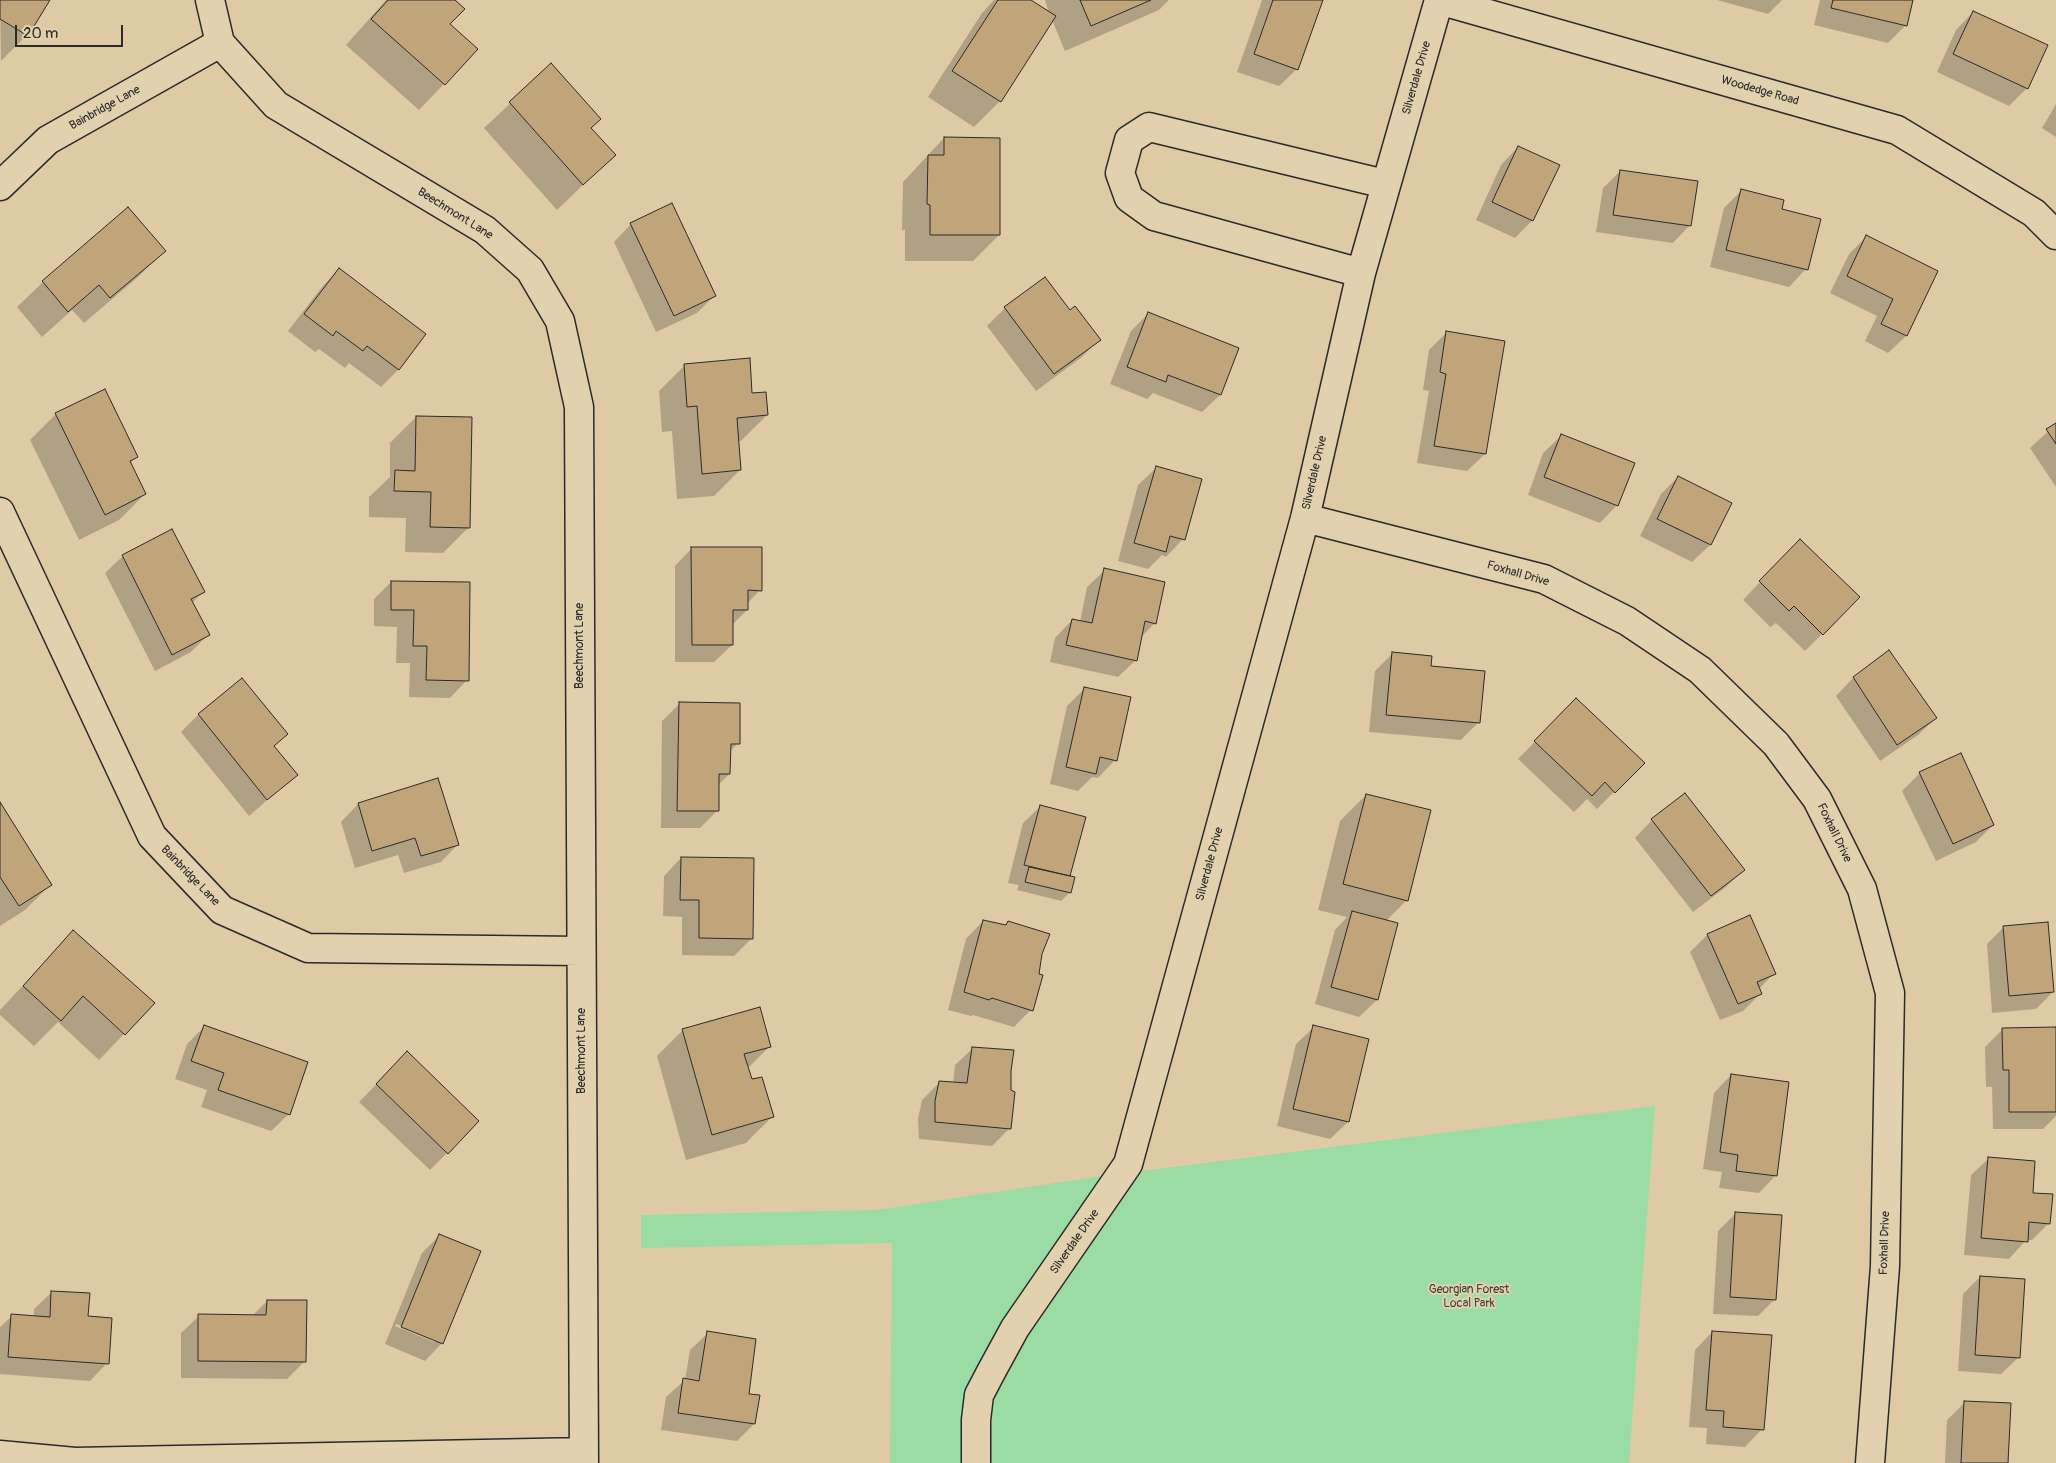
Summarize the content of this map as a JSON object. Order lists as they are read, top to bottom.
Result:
{
  "streets": {
    "street": [
      "Silverdale Drive",
      "Woodedge Road",
      "Bainbridge Lane",
      "Beechmont Lane",
      "Foxhall Drive"
    ]
  },
  "crossings": [
    ["Silverdale Drive", "Woodedge Road"],
    ["Silverdale Drive", "Foxhall Drive"],
    ["Bainbridge Lane", "Beechmont Lane"]
  ],
  "parks": ["Georgian Forest Local Park"],
  "scale_bar": "20 m"
}
